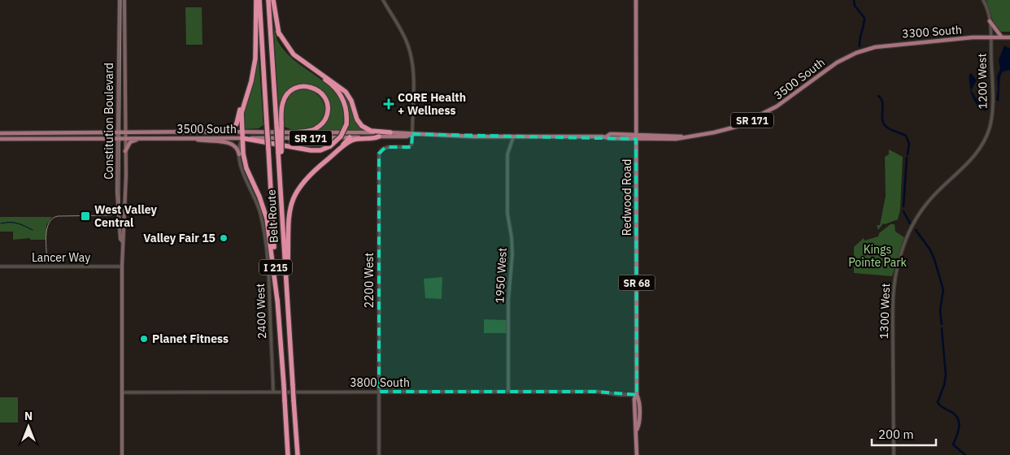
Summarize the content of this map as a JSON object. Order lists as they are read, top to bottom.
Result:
{
  "streets": {
    "highway": ["Belt Route", "I 215"],
    "main road": [
      "3300 South",
      "3500 South",
      "SR 171",
      "Constitution Boulevard",
      "Redwood Road",
      "SR 68"
    ],
    "street": [
      "1200 West",
      "Lancer Way",
      "1950 West",
      "2200 West",
      "2400 West",
      "1300 West",
      "3800 South"
    ]
  },
  "crossings": [
    ["3300 South", "3500 South"],
    ["3300 South", "1200 West"],
    ["3500 South", "Constitution Boulevard"],
    ["3500 South", "Redwood Road"],
    ["3500 South", "1950 West"],
    ["3500 South", "2200 West"],
    ["3500 South", "2400 West"],
    ["1200 West", "1300 West"],
    ["Constitution Boulevard", "Lancer Way"],
    ["Constitution Boulevard", "3800 South"],
    ["Redwood Road", "3800 South"],
    ["1950 West", "3800 South"],
    ["2200 West", "3800 South"],
    ["2400 West", "3800 South"]
  ],
  "parks": ["Kings Pointe Park"],
  "places": {
    "health": ["CORE Health + Wellness"],
    "transit": ["West Valley Central"],
    "other": ["Valley Fair 15", "Planet Fitness"]
  },
  "scale_bar": "200 m",
  "north": "top"
}
